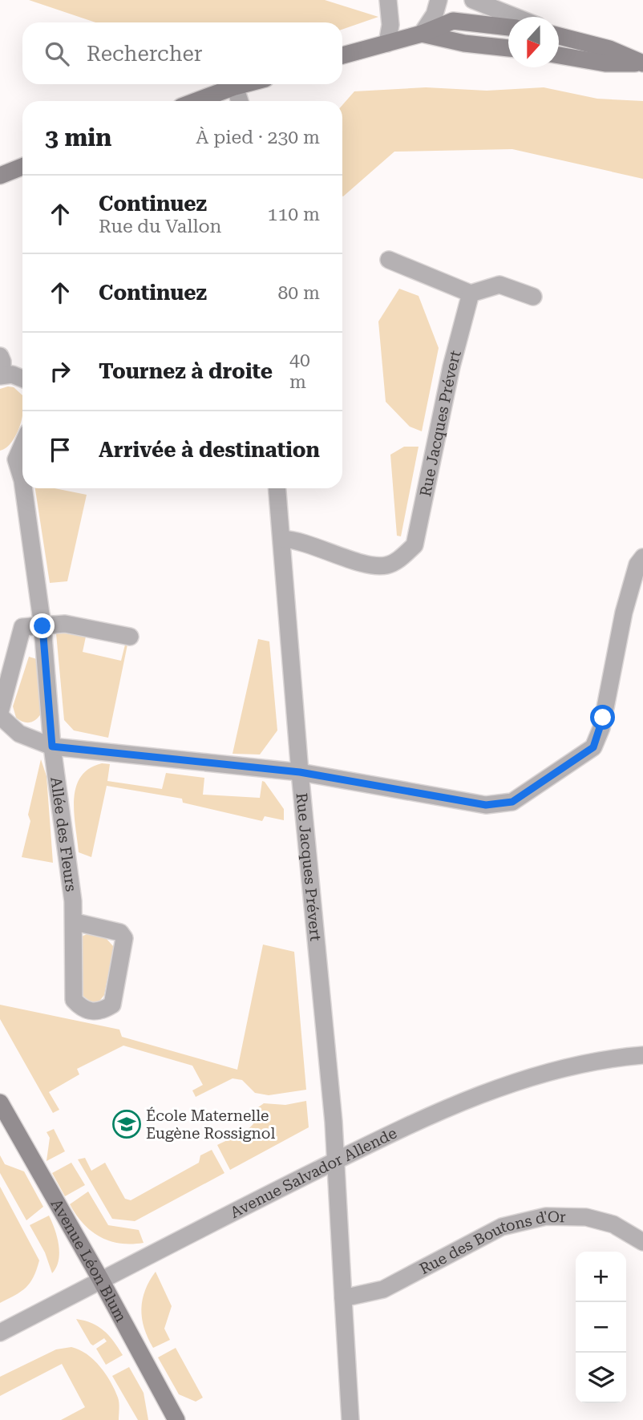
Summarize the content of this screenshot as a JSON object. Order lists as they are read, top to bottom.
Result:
{
  "streets": {
    "street": [
      "Rue Jacques Prévert",
      "Allée des Fleurs",
      "Avenue Salvador Allende",
      "Rue des Boutons d'Or",
      "Avenue Léon Blum"
    ]
  },
  "crossings": [
    ["Rue Jacques Prévert", "Avenue Salvador Allende"],
    ["Avenue Salvador Allende", "Avenue Léon Blum"]
  ],
  "places": {
    "school or university": ["École Maternelle Eugène Rossignol"]
  },
  "north": "bottom",
  "page": {
    "search": "Rechercher",
    "heading": ["3 min", "À pied · 230 m"],
    "list": [
      ["Continuez", "Rue du Vallon", "110 m"],
      ["Continuez", "80 m"],
      ["Tournez à droite", "40 m"],
      "Arrivée à destination"
    ],
    "map_buttons": ["+", "−"]
  }
}
